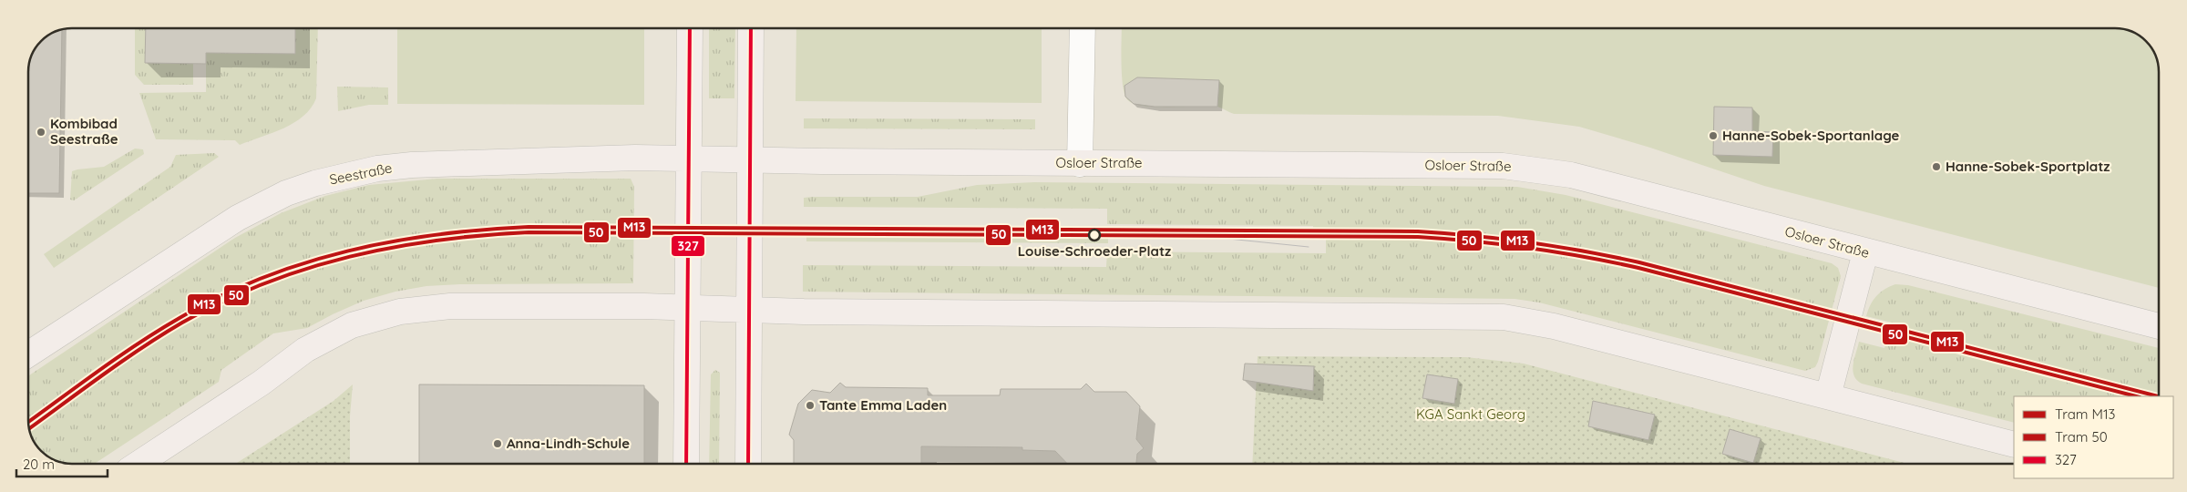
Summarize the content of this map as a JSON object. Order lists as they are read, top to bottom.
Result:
{
  "streets": {
    "main road": ["Osloer Straße", "Seestraße"]
  },
  "crossings": [
    ["Osloer Straße", "Seestraße"]
  ],
  "parks": ["KGA Sankt Georg"],
  "places": [
    "Kombibad Seestraße",
    "Hanne-Sobek-Sportanlage",
    "Hanne-Sobek-Sportplatz",
    "Louise-Schroeder-Platz",
    "Tante Emma Laden",
    "Anna-Lindh-Schule"
  ],
  "lines": ["transit line 327", "tram line M13", "tram line 50"],
  "legend": ["Tram M13", "Tram 50", "327"],
  "scale_bar": "20 m"
}
